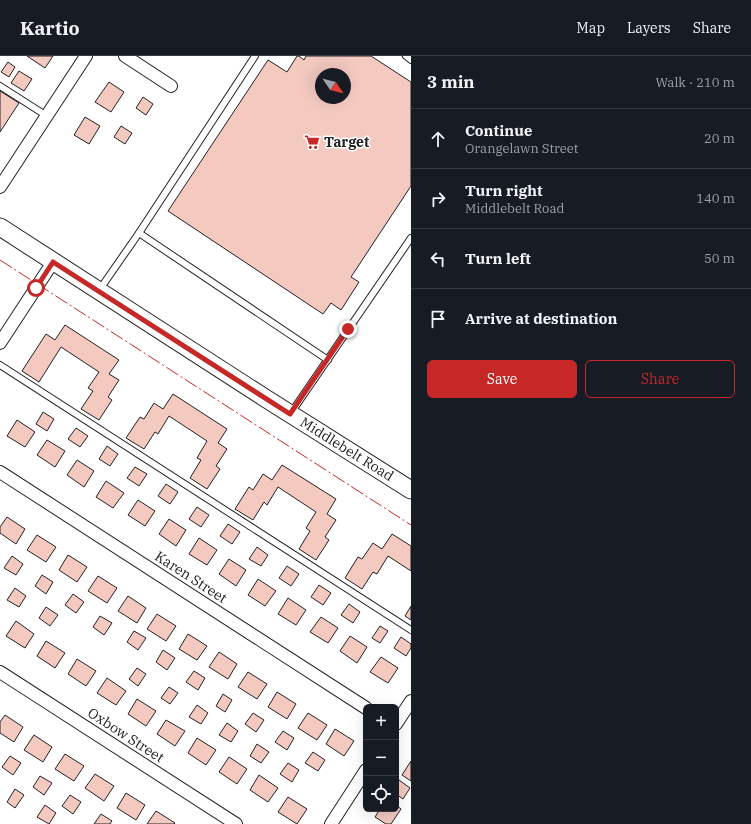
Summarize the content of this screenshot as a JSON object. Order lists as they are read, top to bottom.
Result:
{
  "streets": {
    "main road": ["Middlebelt Road"],
    "street": ["Karen Street", "Oxbow Street"]
  },
  "places": {
    "supermarket": ["Target"]
  },
  "north": "bottom right",
  "page": {
    "header": "Kartio",
    "nav": ["Map", "Layers", "Share"],
    "heading": ["3 min", "Walk · 210 m"],
    "list": [
      ["Continue", "Orangelawn Street", "20 m"],
      ["Turn right", "Middlebelt Road", "140 m"],
      ["Turn left", "50 m"],
      "Arrive at destination"
    ],
    "buttons": ["Save", "Share"],
    "map_buttons": ["+", "−"]
  }
}
